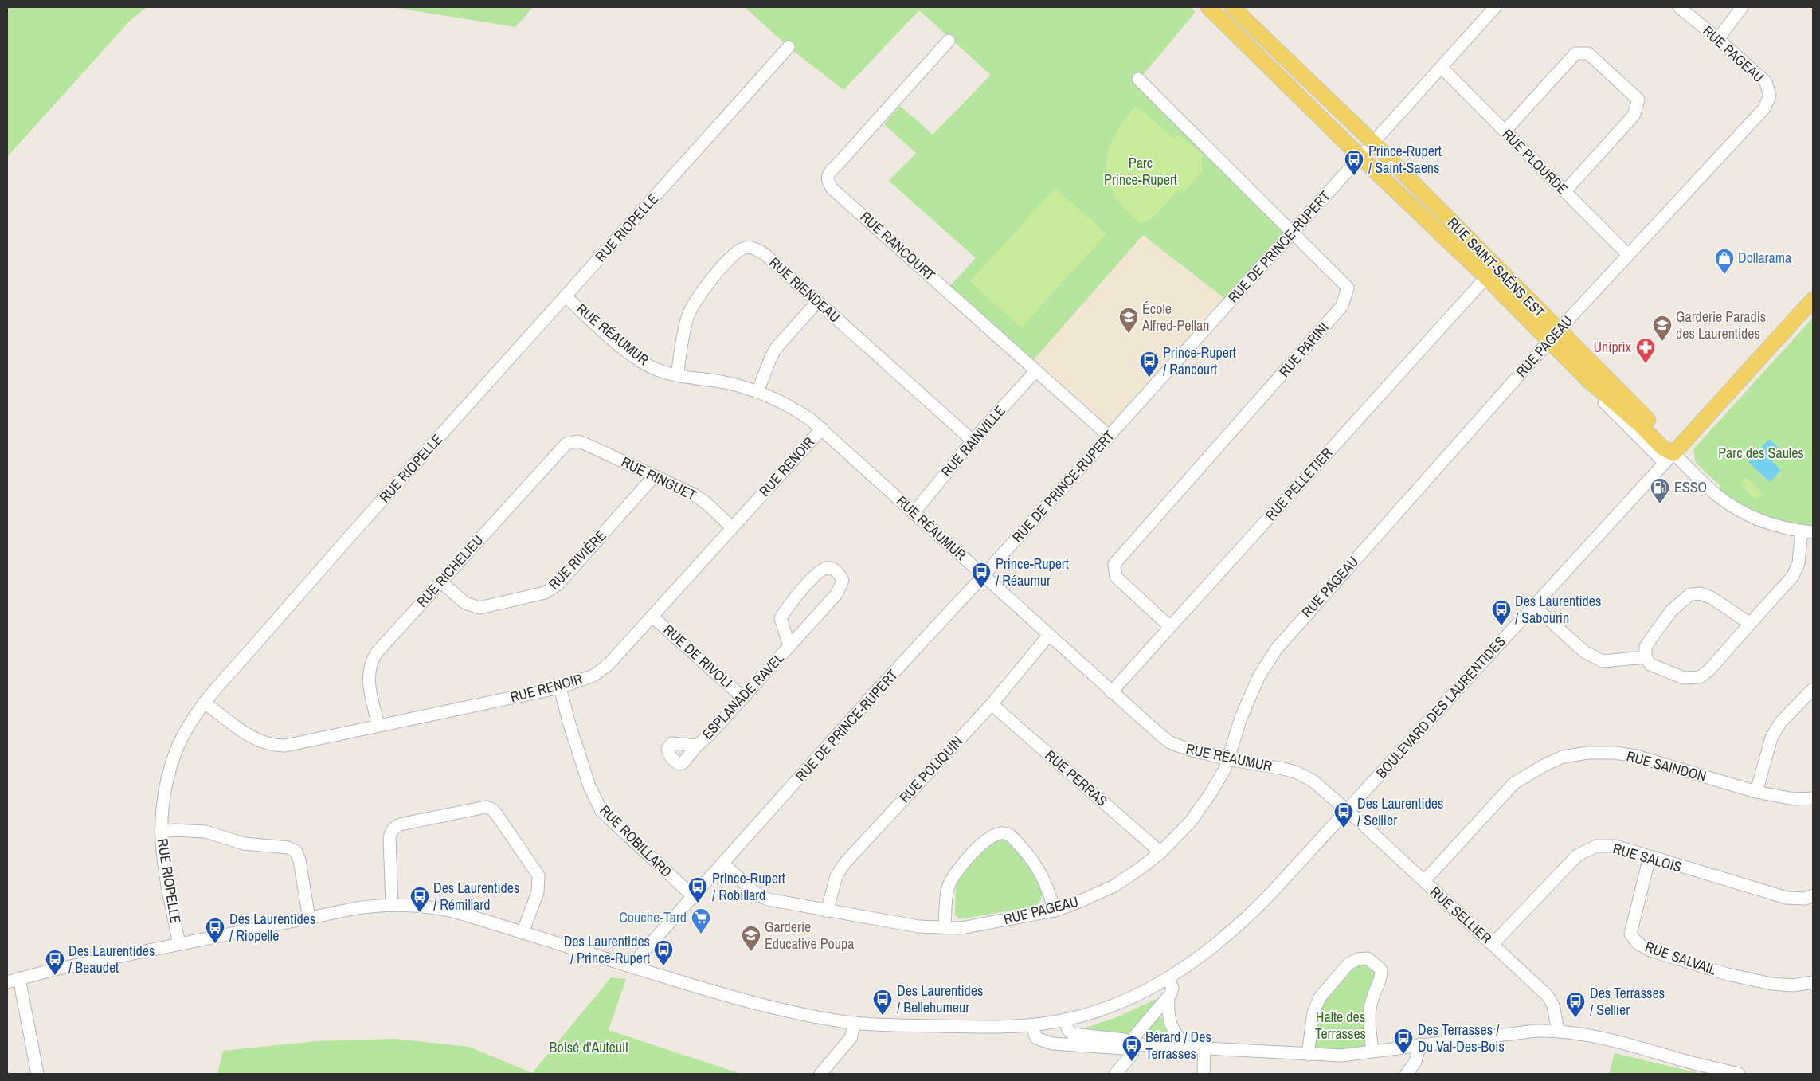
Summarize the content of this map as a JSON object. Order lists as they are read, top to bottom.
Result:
{
  "streets": {
    "main road": ["RUE SAINT-SAËNS EST", "BOULEVARD DES LAURENTIDES"],
    "street": [
      "RUE PAGEAU",
      "RUE PLOURDE",
      "RUE RIOPELLE",
      "RUE RANCOURT",
      "RUE DE PRINCE-RUPERT",
      "RUE RIENDEAU",
      "RUE RÉAUMUR",
      "RUE PARINI",
      "RUE RAINVILLE",
      "RUE RENOIR",
      "RUE RINGUET",
      "RUE PELLETIER",
      "RUE RIVIÈRE",
      "RUE RICHELIEU",
      "RUE DE RIVOLI",
      "ESPLANADE RAVEL",
      "RUE SAINDON",
      "RUE POLIQUIN",
      "RUE PERRAS",
      "RUE ROBILLARD",
      "RUE SALOIS",
      "RUE SELLIER",
      "RUE SALVAIL"
    ]
  },
  "crossings": [
    ["RUE PAGEAU", "RUE PLOURDE"],
    ["RUE PAGEAU", "RUE DE PRINCE-RUPERT"],
    ["RUE PAGEAU", "RUE SAINT-SAËNS EST"],
    ["RUE PAGEAU", "RUE RÉAUMUR"],
    ["RUE PAGEAU", "RUE POLIQUIN"],
    ["RUE PAGEAU", "RUE PERRAS"],
    ["RUE PLOURDE", "RUE DE PRINCE-RUPERT"],
    ["RUE RIOPELLE", "RUE RÉAUMUR"],
    ["RUE RIOPELLE", "RUE RENOIR"],
    ["RUE RIOPELLE", "BOULEVARD DES LAURENTIDES"],
    ["RUE RANCOURT", "RUE DE PRINCE-RUPERT"],
    ["RUE RANCOURT", "RUE RAINVILLE"],
    ["RUE DE PRINCE-RUPERT", "RUE SAINT-SAËNS EST"],
    ["RUE DE PRINCE-RUPERT", "RUE RÉAUMUR"],
    ["RUE DE PRINCE-RUPERT", "RUE PARINI"],
    ["RUE DE PRINCE-RUPERT", "BOULEVARD DES LAURENTIDES"],
    ["RUE DE PRINCE-RUPERT", "RUE ROBILLARD"],
    ["RUE SAINT-SAËNS EST", "RUE PELLETIER"],
    ["RUE SAINT-SAËNS EST", "BOULEVARD DES LAURENTIDES"],
    ["RUE RIENDEAU", "RUE RÉAUMUR"],
    ["RUE RIENDEAU", "RUE RAINVILLE"],
    ["RUE RÉAUMUR", "RUE RAINVILLE"],
    ["RUE RÉAUMUR", "RUE RENOIR"],
    ["RUE RÉAUMUR", "RUE PELLETIER"],
    ["RUE RÉAUMUR", "BOULEVARD DES LAURENTIDES"],
    ["RUE RÉAUMUR", "RUE POLIQUIN"],
    ["RUE RÉAUMUR", "RUE SELLIER"],
    ["RUE PARINI", "RUE PELLETIER"],
    ["RUE RENOIR", "RUE RINGUET"],
    ["RUE RENOIR", "RUE RICHELIEU"],
    ["RUE RENOIR", "RUE DE RIVOLI"],
    ["RUE RENOIR", "RUE ROBILLARD"],
    ["RUE RINGUET", "RUE RIVIÈRE"],
    ["RUE RINGUET", "RUE RICHELIEU"],
    ["RUE RIVIÈRE", "RUE RICHELIEU"],
    ["RUE DE RIVOLI", "ESPLANADE RAVEL"],
    ["BOULEVARD DES LAURENTIDES", "RUE SELLIER"],
    ["RUE SAINDON", "RUE SELLIER"],
    ["RUE POLIQUIN", "RUE PERRAS"],
    ["RUE SALOIS", "RUE SELLIER"],
    ["RUE SALOIS", "RUE SALVAIL"]
  ],
  "parks": [
    "Parc Prince-Rupert",
    "Parc des Saules",
    "Halte des Terrasses",
    "Boisé d'Auteuil"
  ],
  "places": {
    "bus stop": [
      "Prince-Rupert / Saint-Saens",
      "Prince-Rupert / Rancourt",
      "Prince-Rupert / Réaumur",
      "Des Laurentides / Sabourin",
      "Des Laurentides / Sellier",
      "Prince-Rupert / Robillard",
      "Des Laurentides / Rémillard",
      "Des Laurentides / Riopelle",
      "Des Laurentides / Prince-Rupert",
      "Des Laurentides / Beaudet",
      "Des Laurentides / Bellehumeur",
      "Des Terrasses / Sellier",
      "Des Terrasses / Du Val-Des-Bois",
      "Bérard / Des Terrasses"
    ],
    "shop": ["Dollarama"],
    "school or university": ["École Alfred-Pellan", "Garderie Paradis des Laurentides", "Garderie Educative Poupa"],
    "pharmacy": ["Uniprix"],
    "fuel station": ["ESSO"],
    "supermarket": ["Couche-Tard"]
  }
}
